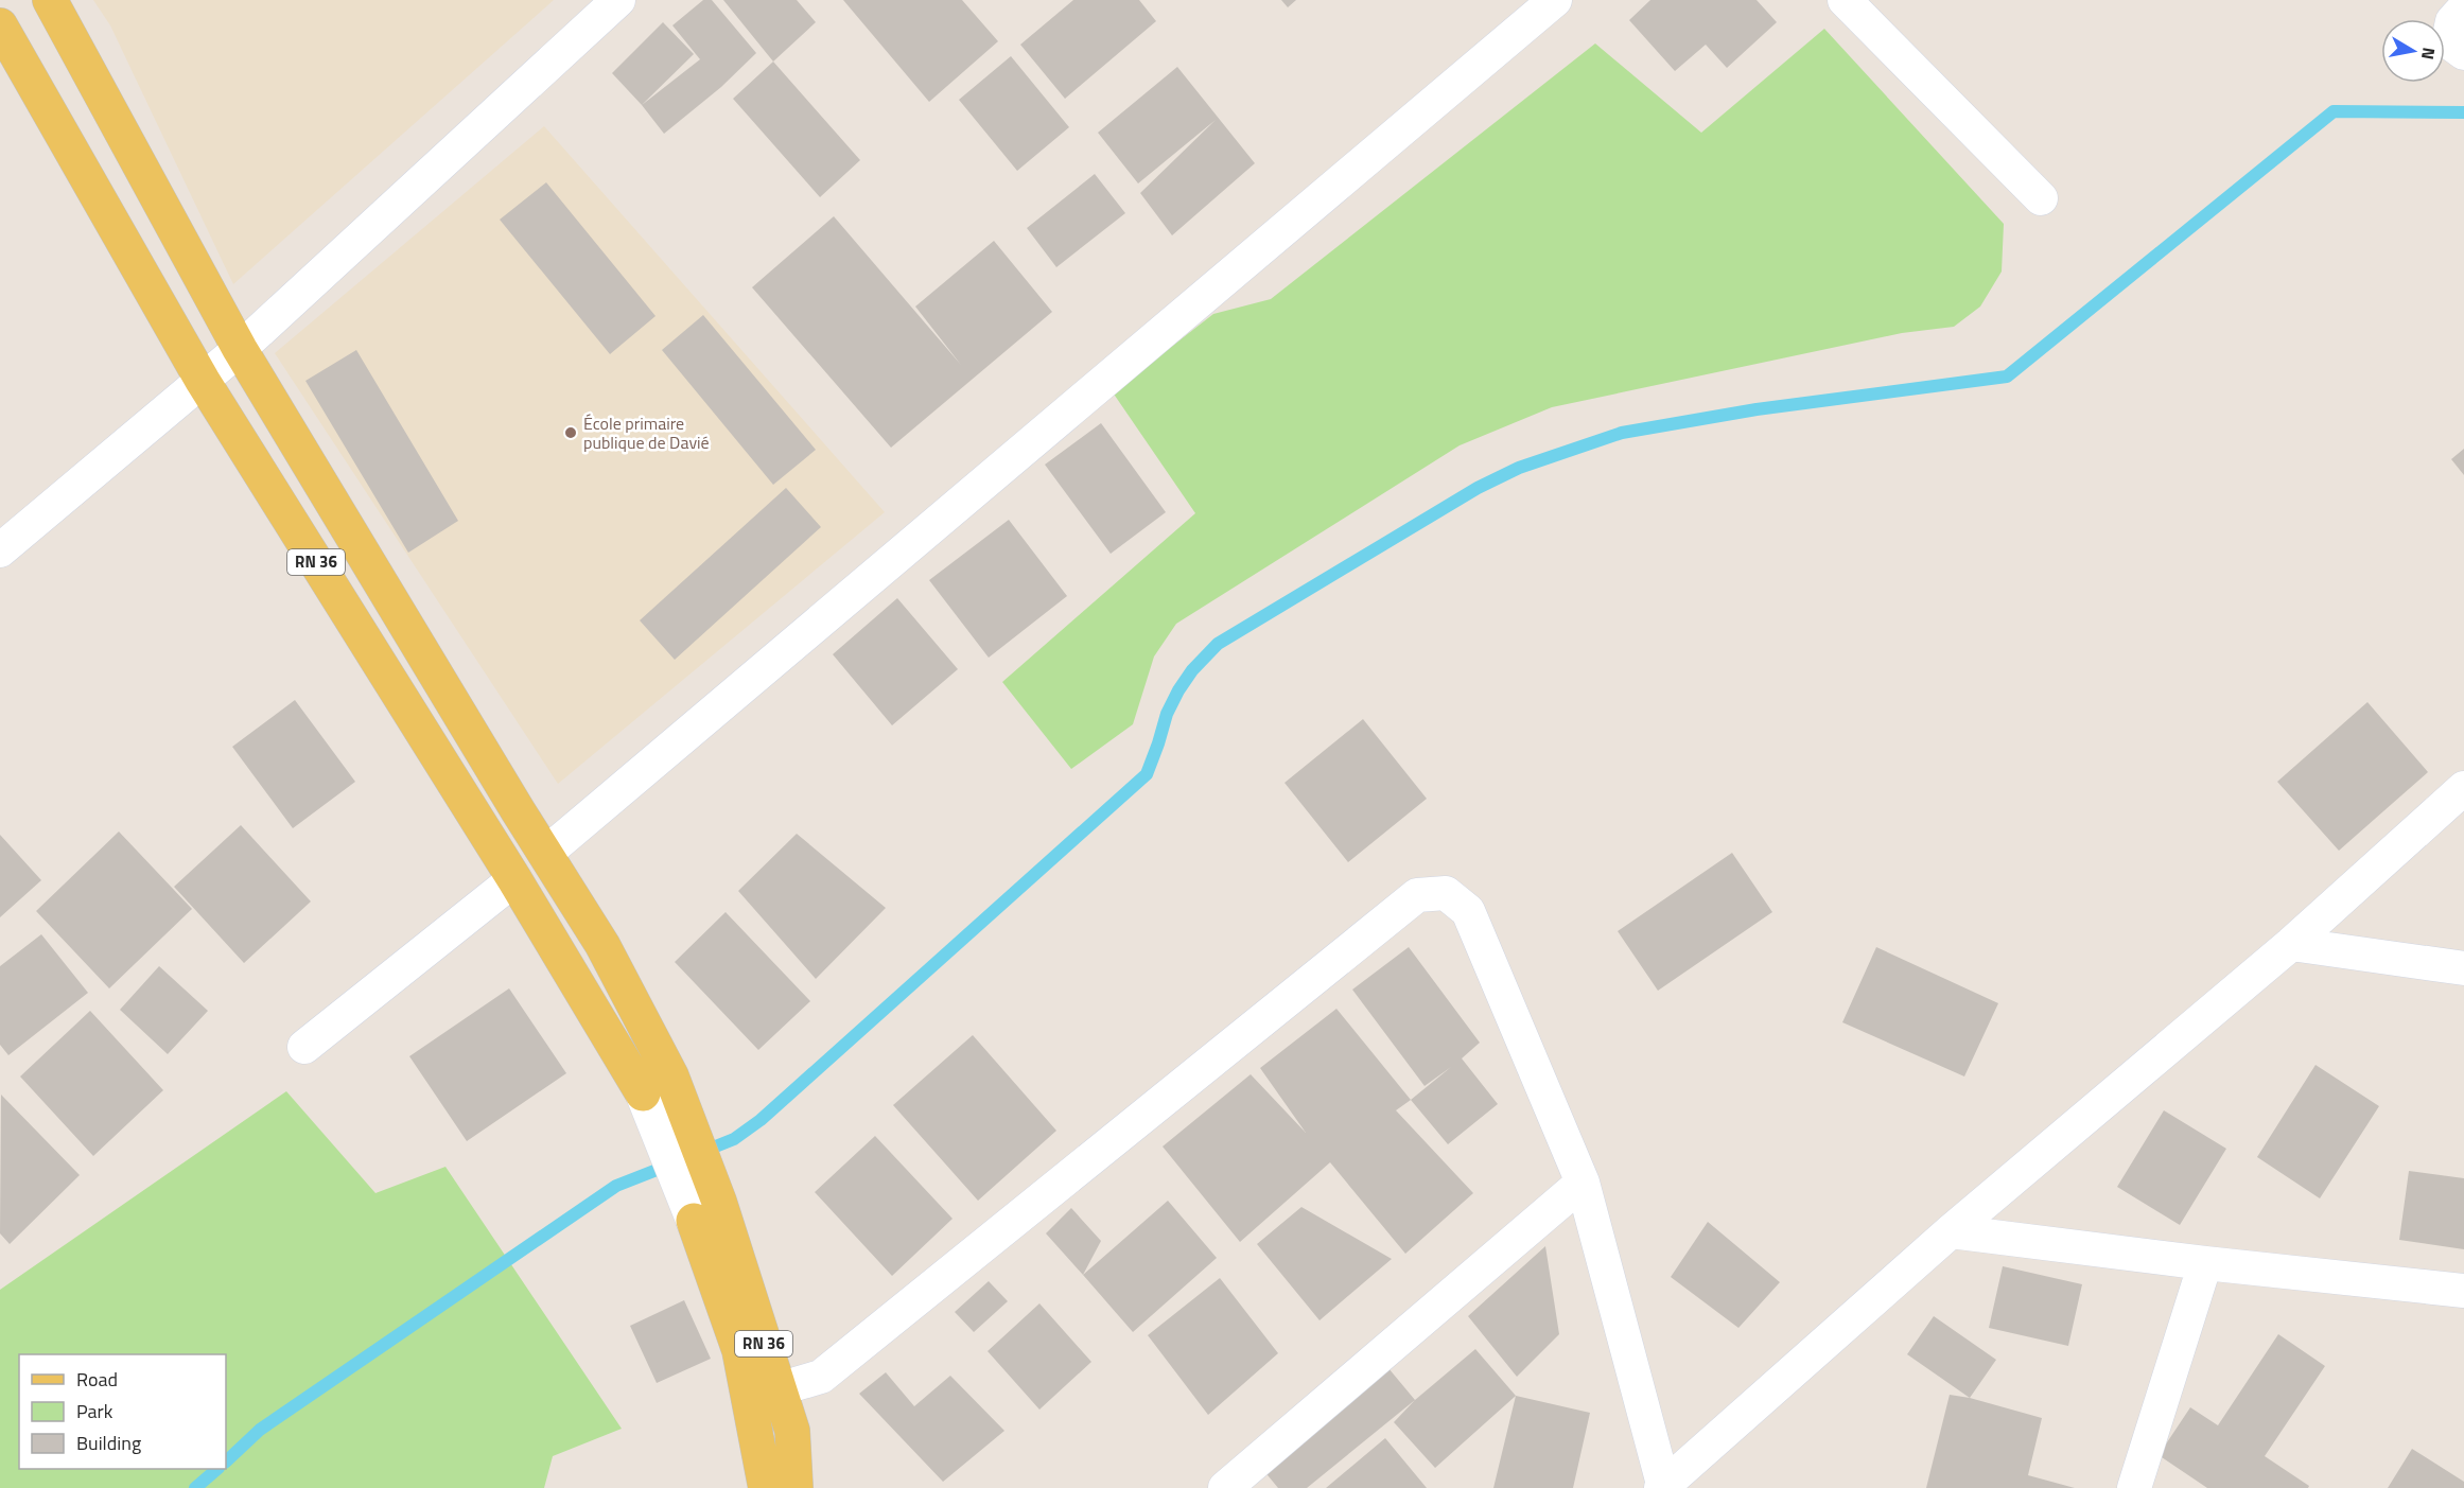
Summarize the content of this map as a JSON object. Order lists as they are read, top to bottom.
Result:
{
  "streets": {
    "main road": ["RN 36"]
  },
  "places": ["École primaire publique de Davié"],
  "legend": ["Road", "Park", "Building"],
  "north": "right"
}
